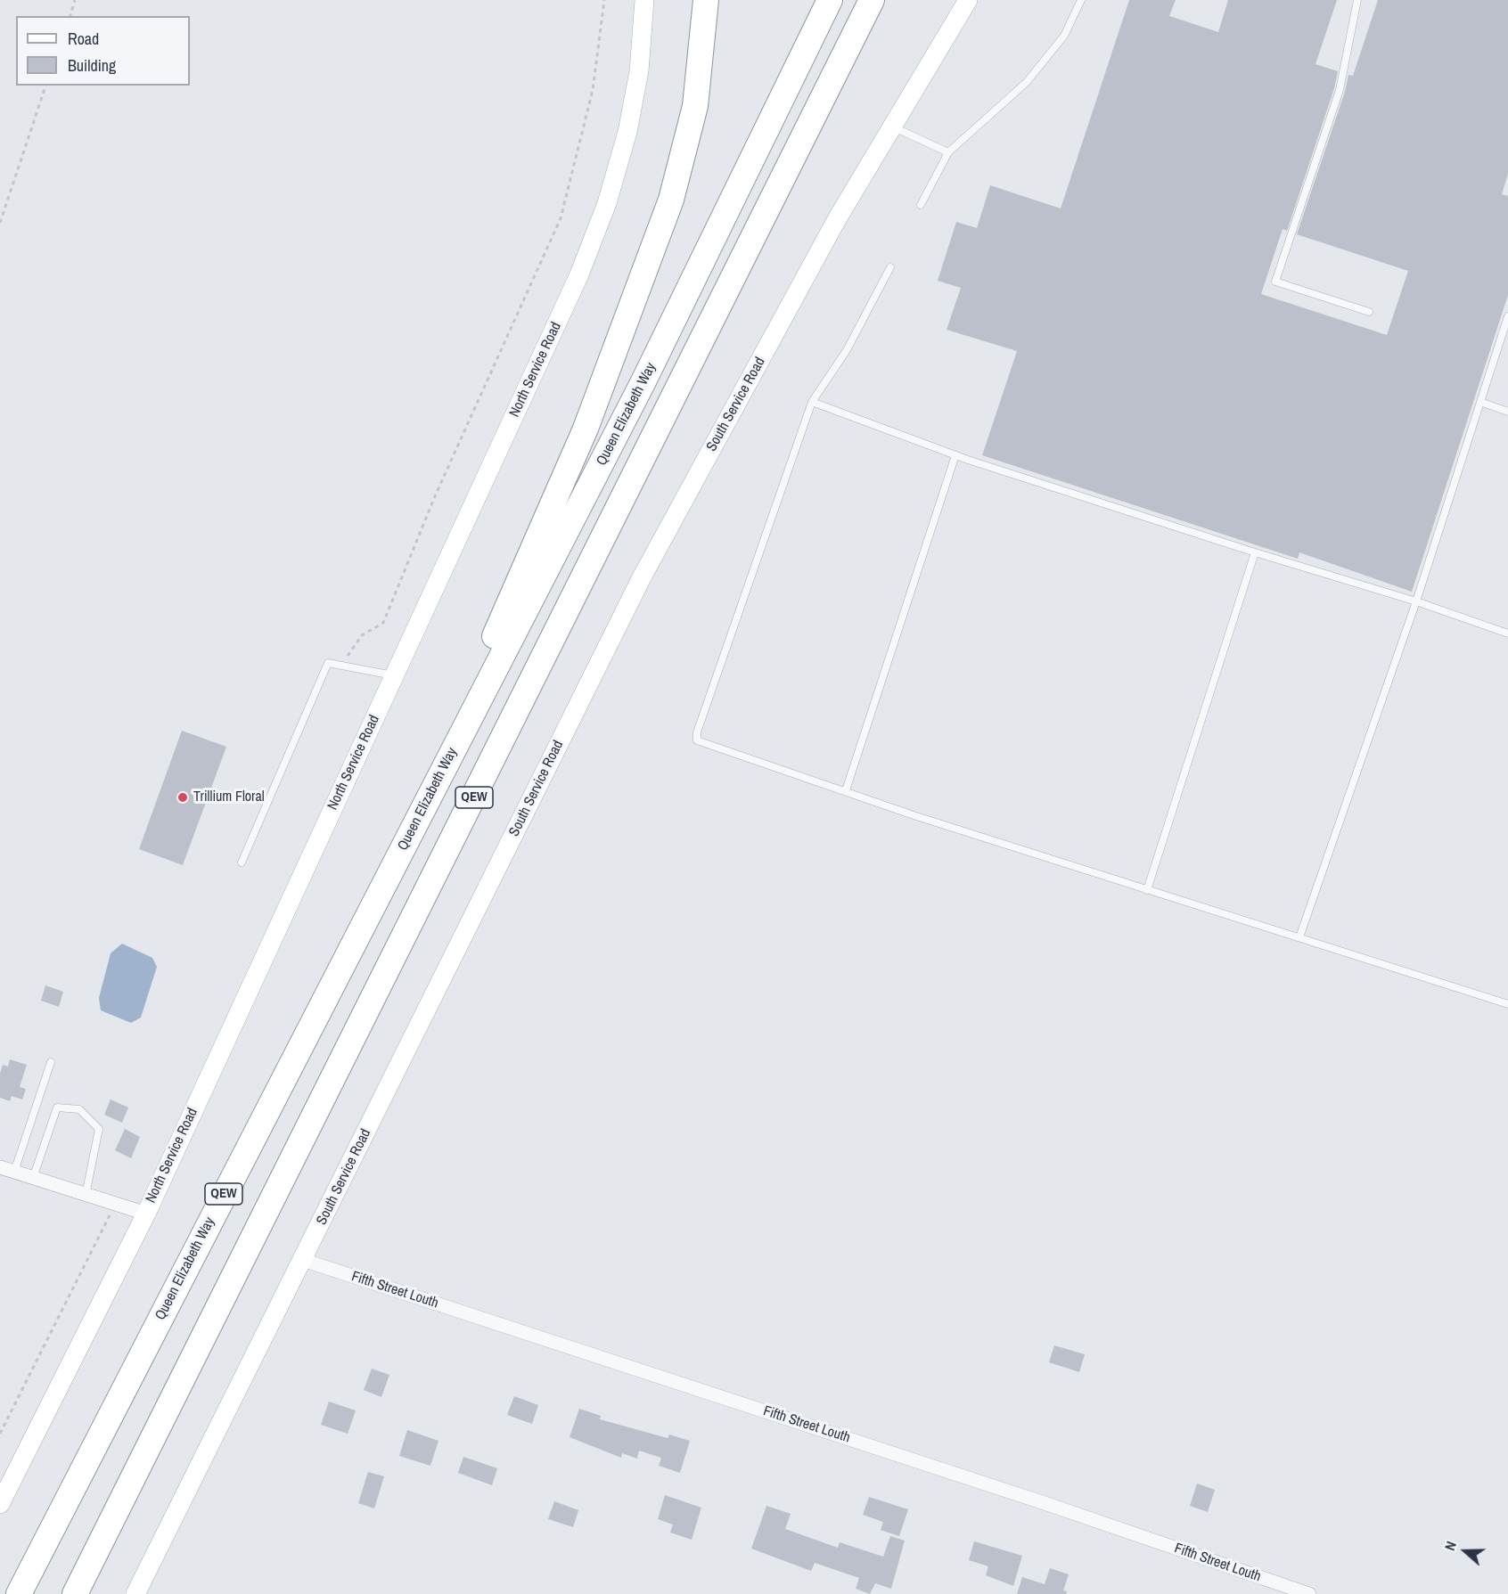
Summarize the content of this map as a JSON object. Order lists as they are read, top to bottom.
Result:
{
  "streets": {
    "highway": ["Queen Elizabeth Way", "QEW"],
    "street": ["North Service Road", "South Service Road", "Fifth Street Louth"]
  },
  "crossings": [
    ["South Service Road", "Fifth Street Louth"]
  ],
  "places": ["Trillium Floral"],
  "legend": ["Road", "Building"],
  "north": "left"
}
